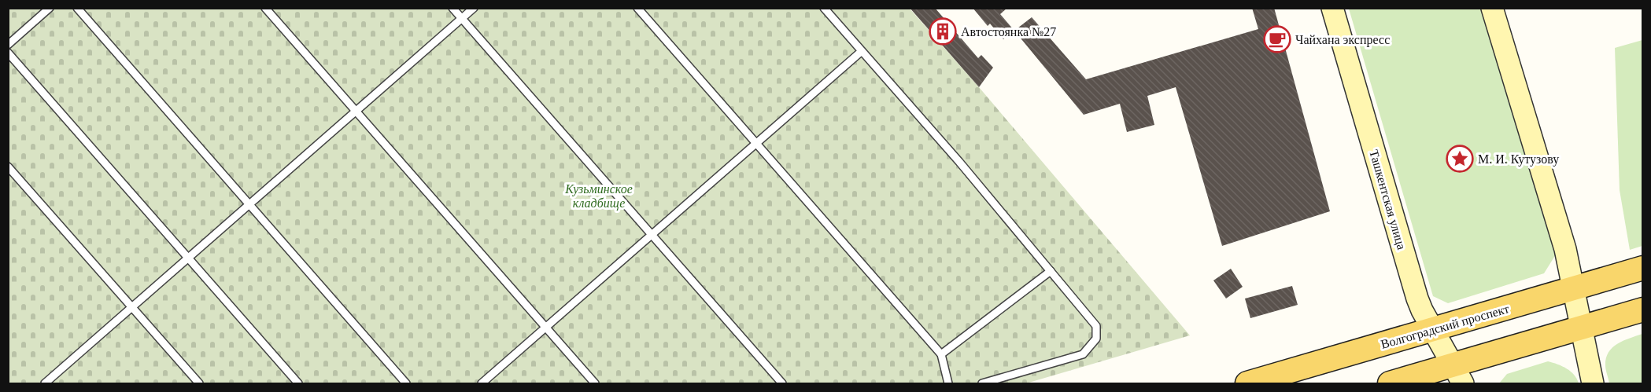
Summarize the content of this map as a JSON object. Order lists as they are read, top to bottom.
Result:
{
  "streets": {
    "main road": ["Ташкентская улица", "Волгоградский проспект"]
  },
  "crossings": [
    ["Ташкентская улица", "Волгоградский проспект"]
  ],
  "parks": ["Кузьминское кладбище"],
  "places": {
    "building": ["Автостоянка №27"],
    "cafe": ["Чайхана экспресс"],
    "place": ["М. И. Кутузову"]
  }
}
